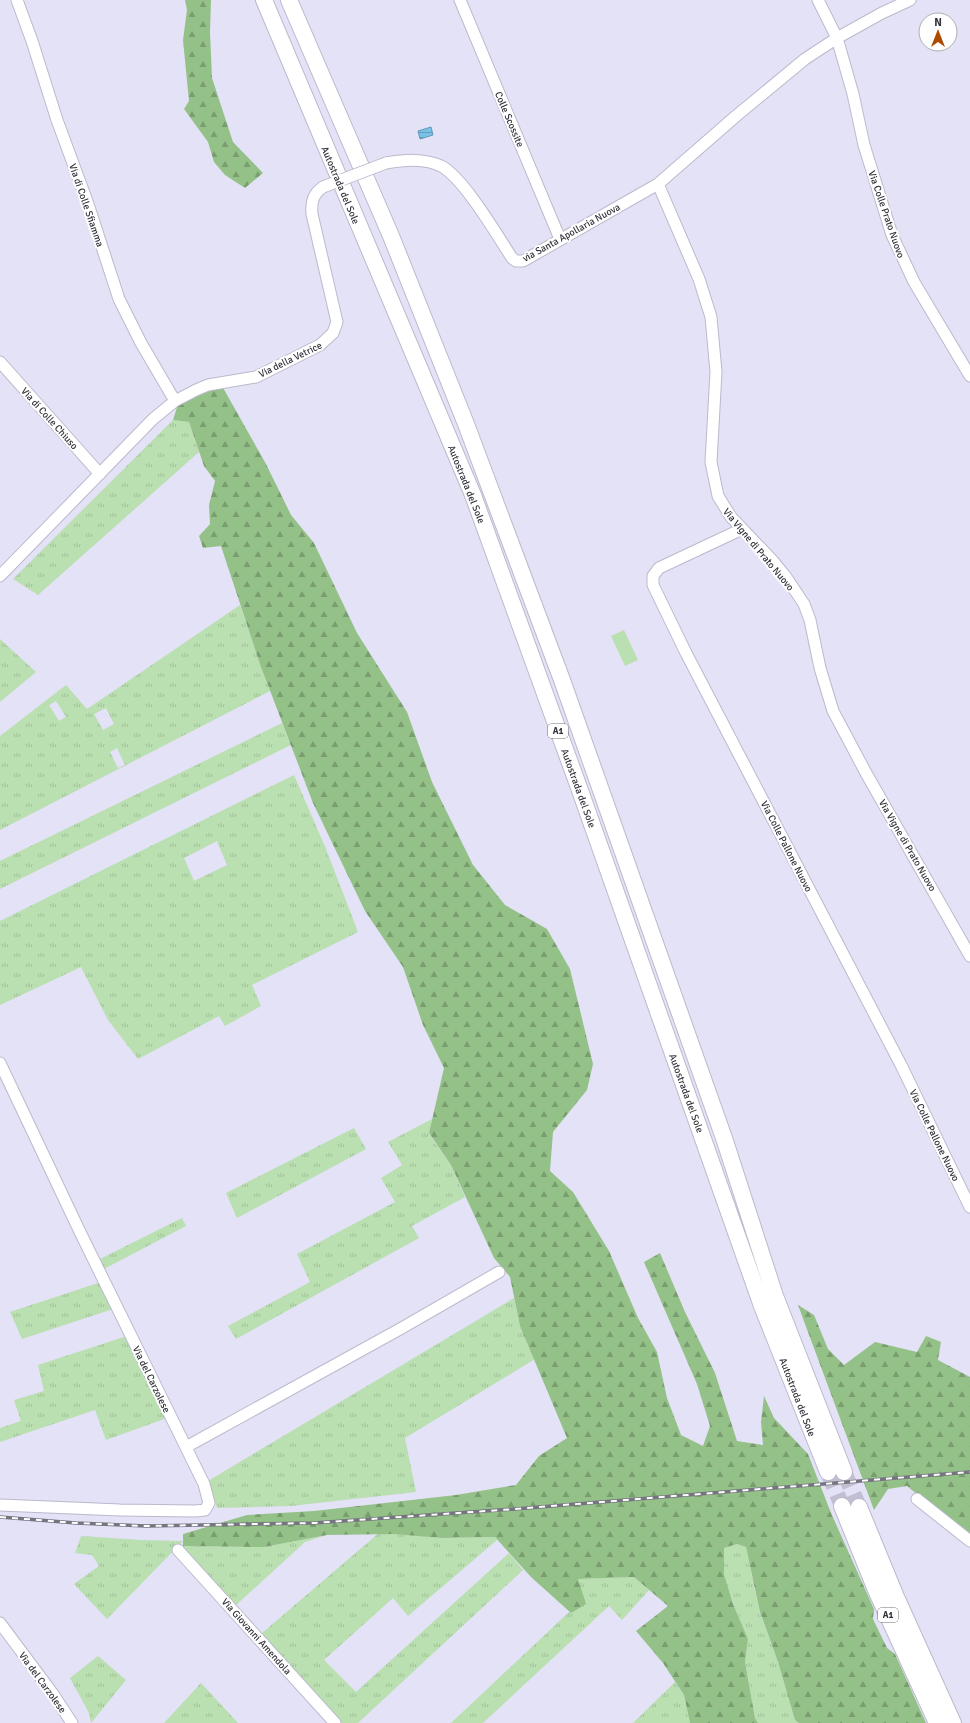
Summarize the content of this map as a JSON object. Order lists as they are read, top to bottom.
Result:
{
  "streets": {
    "highway": ["Autostrada del Sole", "A1"],
    "street": [
      "Colle Scossite",
      "Via di Colle Sfiamma",
      "Via Colle Prato Nuovo",
      "via Santa Apollaria Nuova",
      "Via della Vetrice",
      "Via di Colle Chiuso",
      "Via Vigne di Prato Nuovo",
      "Via Colle Pallone Nuovo",
      "Via del Carzolese",
      "Via Giovanni Amendola"
    ]
  },
  "crossings": [
    ["Colle Scossite", "via Santa Apollaria Nuova"],
    ["Via di Colle Sfiamma", "Via della Vetrice"],
    ["Via Colle Prato Nuovo", "via Santa Apollaria Nuova"],
    ["via Santa Apollaria Nuova", "Via della Vetrice"],
    ["via Santa Apollaria Nuova", "Via Vigne di Prato Nuovo"],
    ["Via della Vetrice", "Via di Colle Chiuso"],
    ["Via Vigne di Prato Nuovo", "Via Colle Pallone Nuovo"]
  ],
  "north": "top"
}
